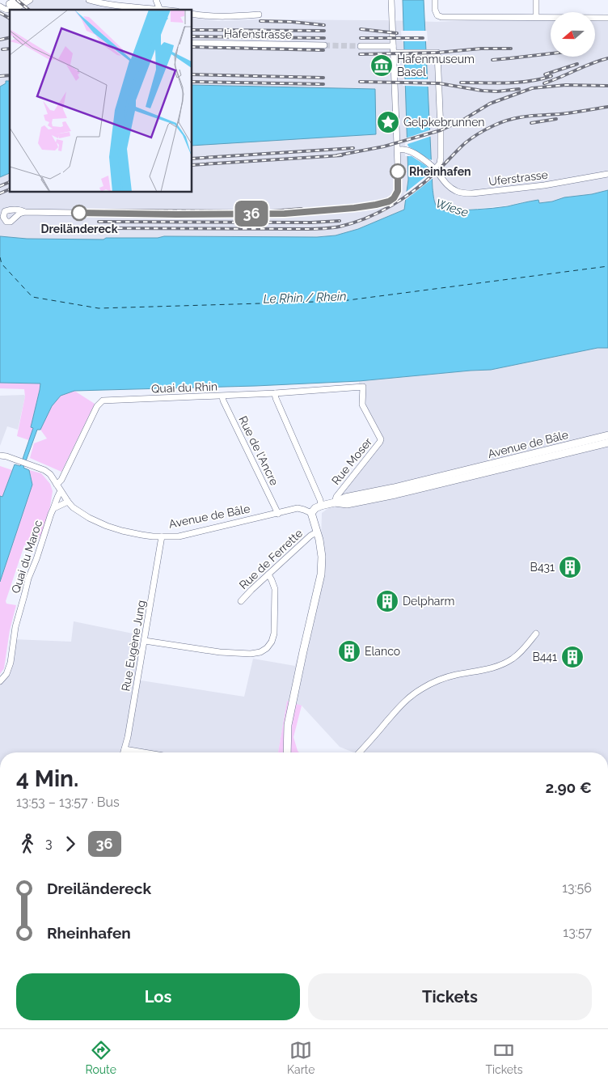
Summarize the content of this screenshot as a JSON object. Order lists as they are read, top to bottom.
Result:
{
  "streets": {
    "main road": ["Avenue de Bâle"],
    "street": [
      "Hafenstrasse",
      "Uferstrasse",
      "Quai du Rhin",
      "Rue de l'Ancre",
      "Rue Moser",
      "Quai du Maroc",
      "Rue de Ferrette",
      "Rue Eugène Jung"
    ]
  },
  "crossings": [
    ["Quai du Rhin", "Avenue de Bâle"],
    ["Quai du Rhin", "Rue de l'Ancre"],
    ["Quai du Rhin", "Rue Moser"],
    ["Avenue de Bâle", "Rue de l'Ancre"],
    ["Avenue de Bâle", "Rue Moser"],
    ["Avenue de Bâle", "Quai du Maroc"],
    ["Avenue de Bâle", "Rue Eugène Jung"]
  ],
  "water": ["Wiese", "Le Rhin / Rhein"],
  "places": {
    "museum": ["Hafenmuseum Basel"],
    "place": ["Gelpkebrunnen"],
    "other": ["Rheinhafen", "Dreiländereck"],
    "building": [
      "B431",
      "Delpharm",
      "Elanco",
      "B441"
    ]
  },
  "lines": ["bus line 36"],
  "north": "left",
  "page": {
    "on_map": "36",
    "heading": ["4 Min.", "13:53 – 13:57 · Bus", "2.90 €"],
    "legs": ["3", "36"],
    "list": [
      {
        "name": "Dreiländereck",
        "value": "13:56"
      },
      {
        "name": "Rheinhafen",
        "value": "13:57"
      }
    ],
    "buttons": ["Los", "Tickets"],
    "tabs": ["Route", "Karte", "Tickets"]
  }
}
